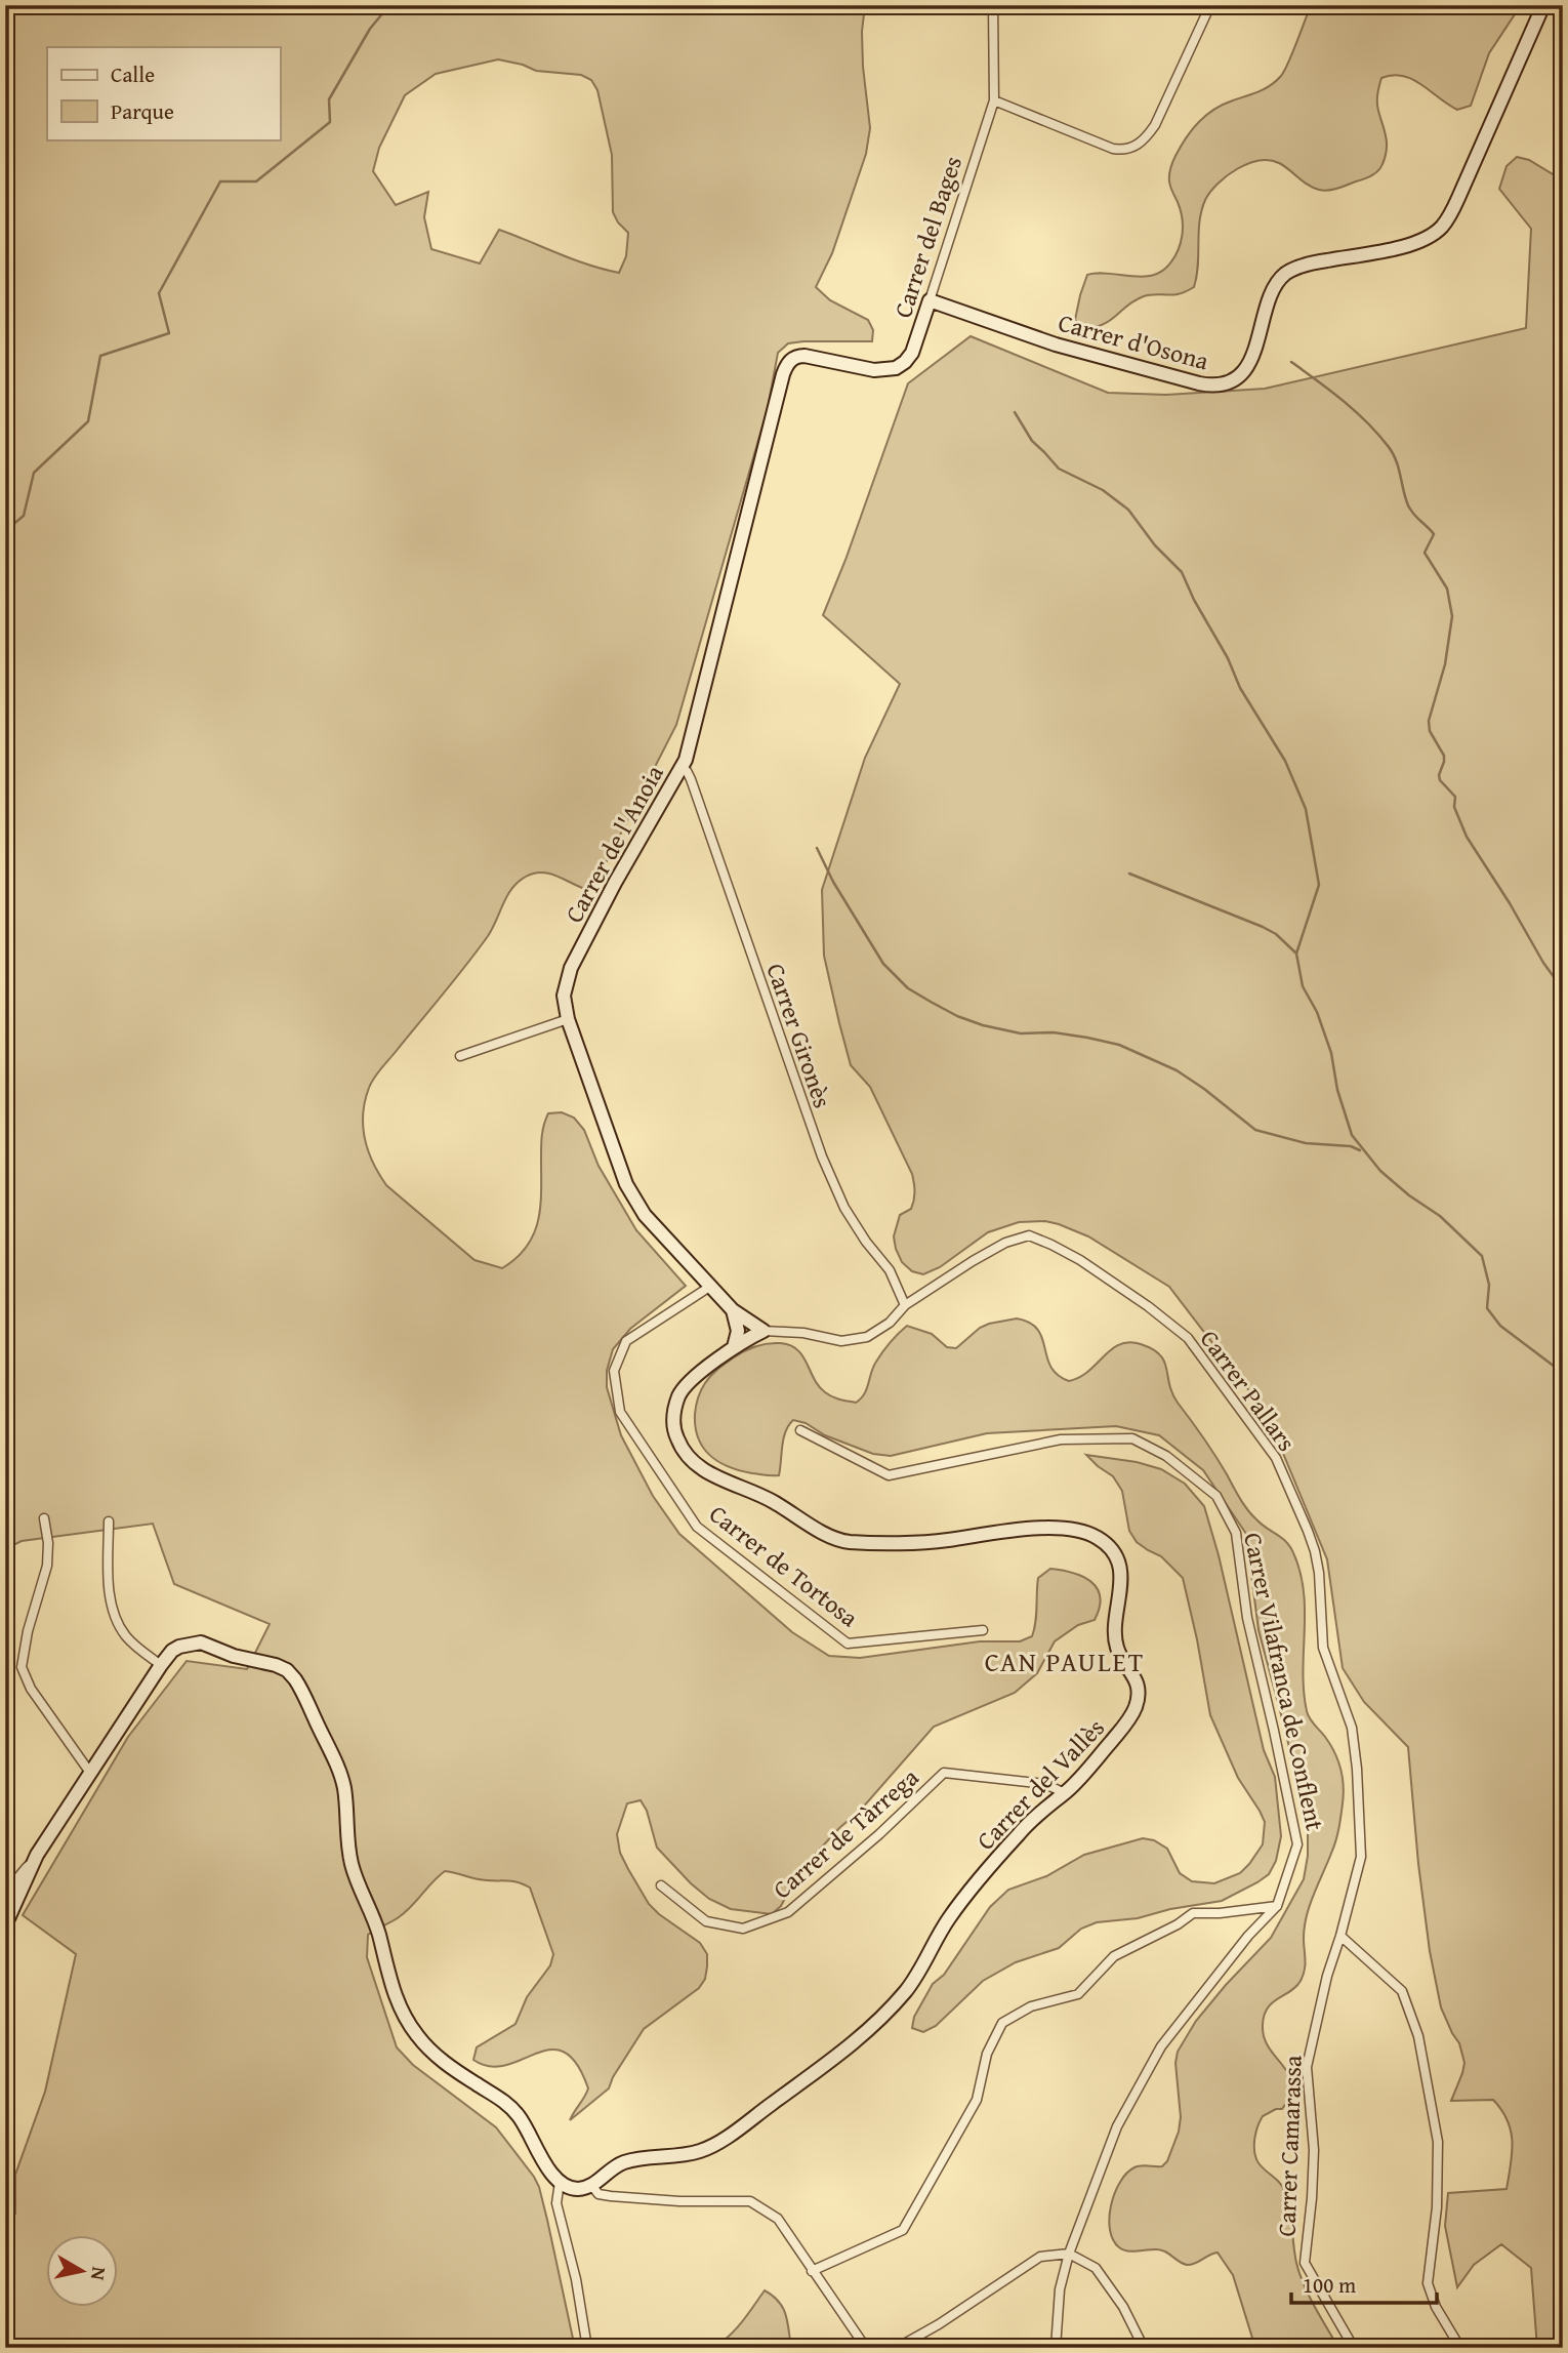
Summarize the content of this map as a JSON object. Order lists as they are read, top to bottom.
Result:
{
  "streets": {
    "street": [
      "Carrer del Bages",
      "Carrer d'Osona",
      "Carrer de l'Anoia",
      "Carrer Gironès",
      "Carrer Pallars",
      "Carrer de Tortosa",
      "Carrer Vilafranca de Conflent",
      "Carrer del Vallès",
      "Carrer de Tàrrega",
      "Carrer Camarassa"
    ]
  },
  "crossings": [
    ["Carrer del Bages", "Carrer d'Osona"],
    ["Carrer del Bages", "Carrer de l'Anoia"],
    ["Carrer de l'Anoia", "Carrer Gironès"],
    ["Carrer de l'Anoia", "Carrer Pallars"],
    ["Carrer de l'Anoia", "Carrer de Tortosa"],
    ["Carrer de l'Anoia", "Carrer del Vallès"],
    ["Carrer Gironès", "Carrer Pallars"],
    ["Carrer Pallars", "Carrer del Vallès"],
    ["Carrer Pallars", "Carrer Camarassa"],
    ["Carrer del Vallès", "Carrer de Tàrrega"]
  ],
  "districts": ["CAN PAULET"],
  "legend": ["Calle", "Parque"],
  "scale_bar": "100 m",
  "north": "right"
}
